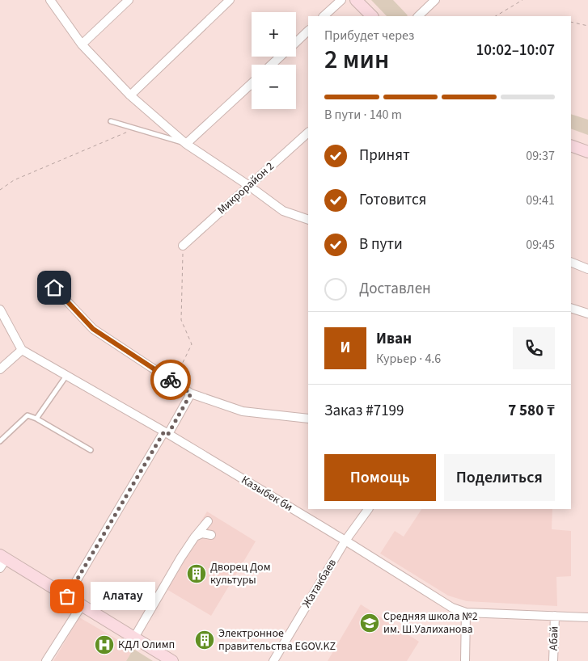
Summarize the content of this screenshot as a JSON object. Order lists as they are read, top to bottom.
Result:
{
  "streets": {
    "street": [
      "Микрорайон 2",
      "Казыбек би",
      "Жатакбаев",
      "Абай"
    ]
  },
  "crossings": [
    ["Казыбек би", "Жатакбаев"],
    ["Казыбек би", "Абай"]
  ],
  "places": {
    "building": ["Дворец Дом культуры", "Электронное правительства EGOV.KZ"],
    "other": ["Алатау"],
    "school or university": ["Средняя школа №2 им. Ш.Уалиханова"],
    "hospital": ["КДЛ Олимп"]
  },
  "page": {
    "map_buttons": ["+", "−"],
    "heading": ["2 мин", "Прибудет через", "10:02–10:07"],
    "panel": [
      "Иван",
      "Курьер · 4.6",
      "Заказ #7199",
      "7 580 ₸"
    ],
    "bar": "В пути · 140 m",
    "list": [
      ["Принят", "09:37"],
      ["Готовится", "09:41"],
      ["В пути", "09:45"],
      "Доставлен"
    ],
    "round": "И",
    "buttons": ["Помощь", "Поделиться"],
    "bubble": "Алатау"
  }
}
